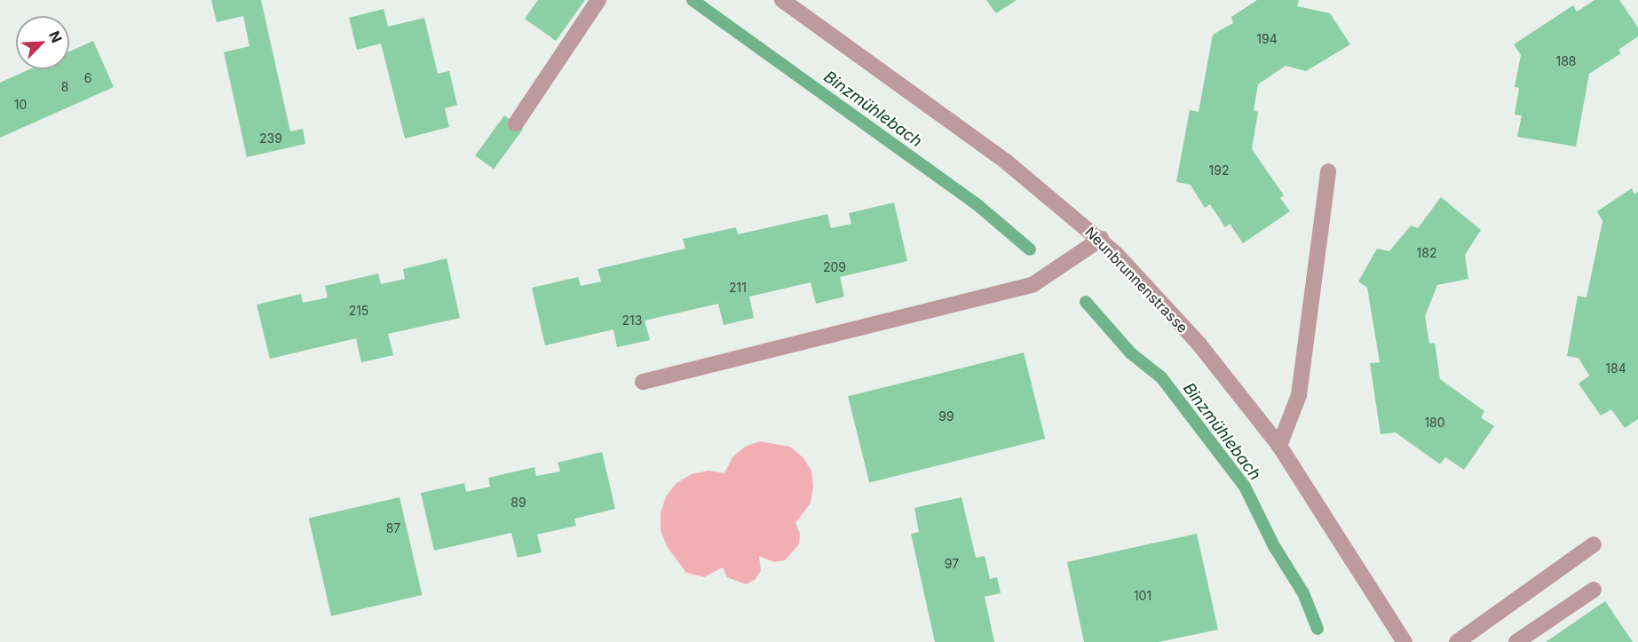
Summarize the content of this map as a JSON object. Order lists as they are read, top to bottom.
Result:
{
  "streets": {
    "street": ["Neunbrunnenstrasse"]
  },
  "water": ["Binzmühlebach"],
  "house_numbers": [
    "194",
    "188",
    "6",
    "8",
    "10",
    "239",
    "192",
    "182",
    "209",
    "211",
    "215",
    "213",
    "184",
    "99",
    "180",
    "89",
    "87",
    "97",
    "101"
  ],
  "north": "top right"
}
